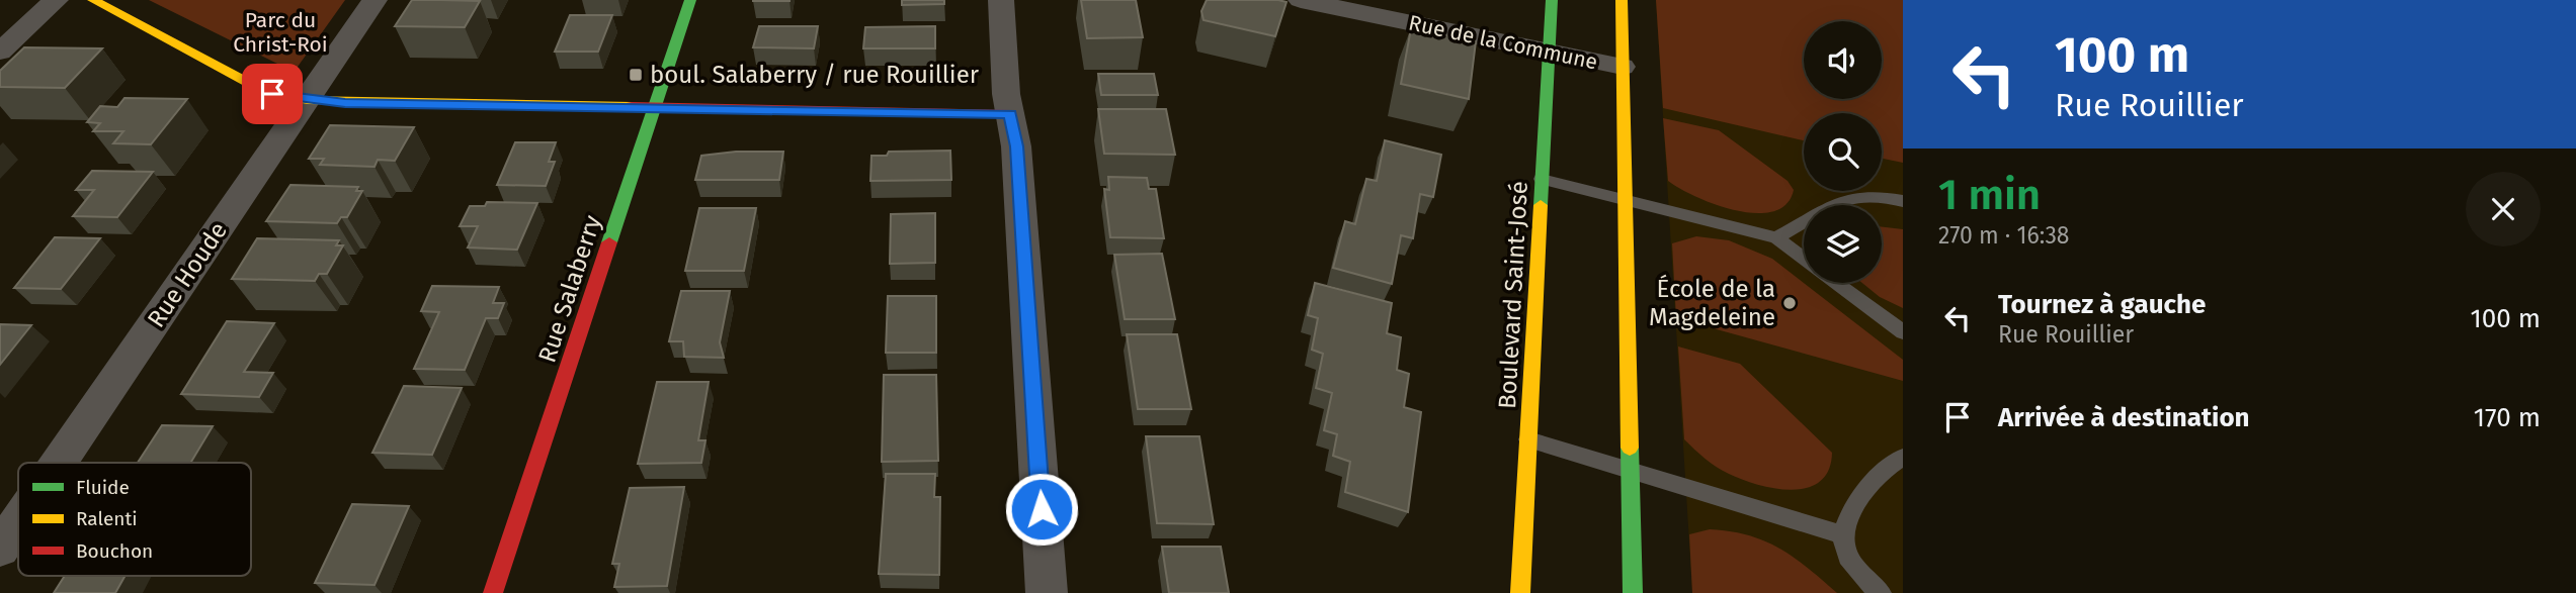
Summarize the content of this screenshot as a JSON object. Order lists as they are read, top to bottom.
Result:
{
  "streets": {
    "street": [
      "Rue de la Commune",
      "Rue Houde",
      "Rue Salaberry",
      "Boulevard Saint-José"
    ]
  },
  "crossings": [
    ["Rue de la Commune", "Boulevard Saint-José"]
  ],
  "parks": ["Parc du Christ-Roi"],
  "places": {
    "transit": ["boul. Salaberry / rue Rouillier"],
    "other": ["École de la Magdeleine"]
  },
  "legend": ["Fluide", "Ralenti", "Bouchon"],
  "page": {
    "turn": ["100 m", "Rue Rouillier"],
    "heading": ["1 min", "270 m · 16:38"],
    "list": [
      {
        "name": "Tournez à gauche",
        "note": "Rue Rouillier",
        "value": "100 m"
      },
      {
        "name": "Arrivée à destination",
        "value": "170 m"
      }
    ]
  }
}
